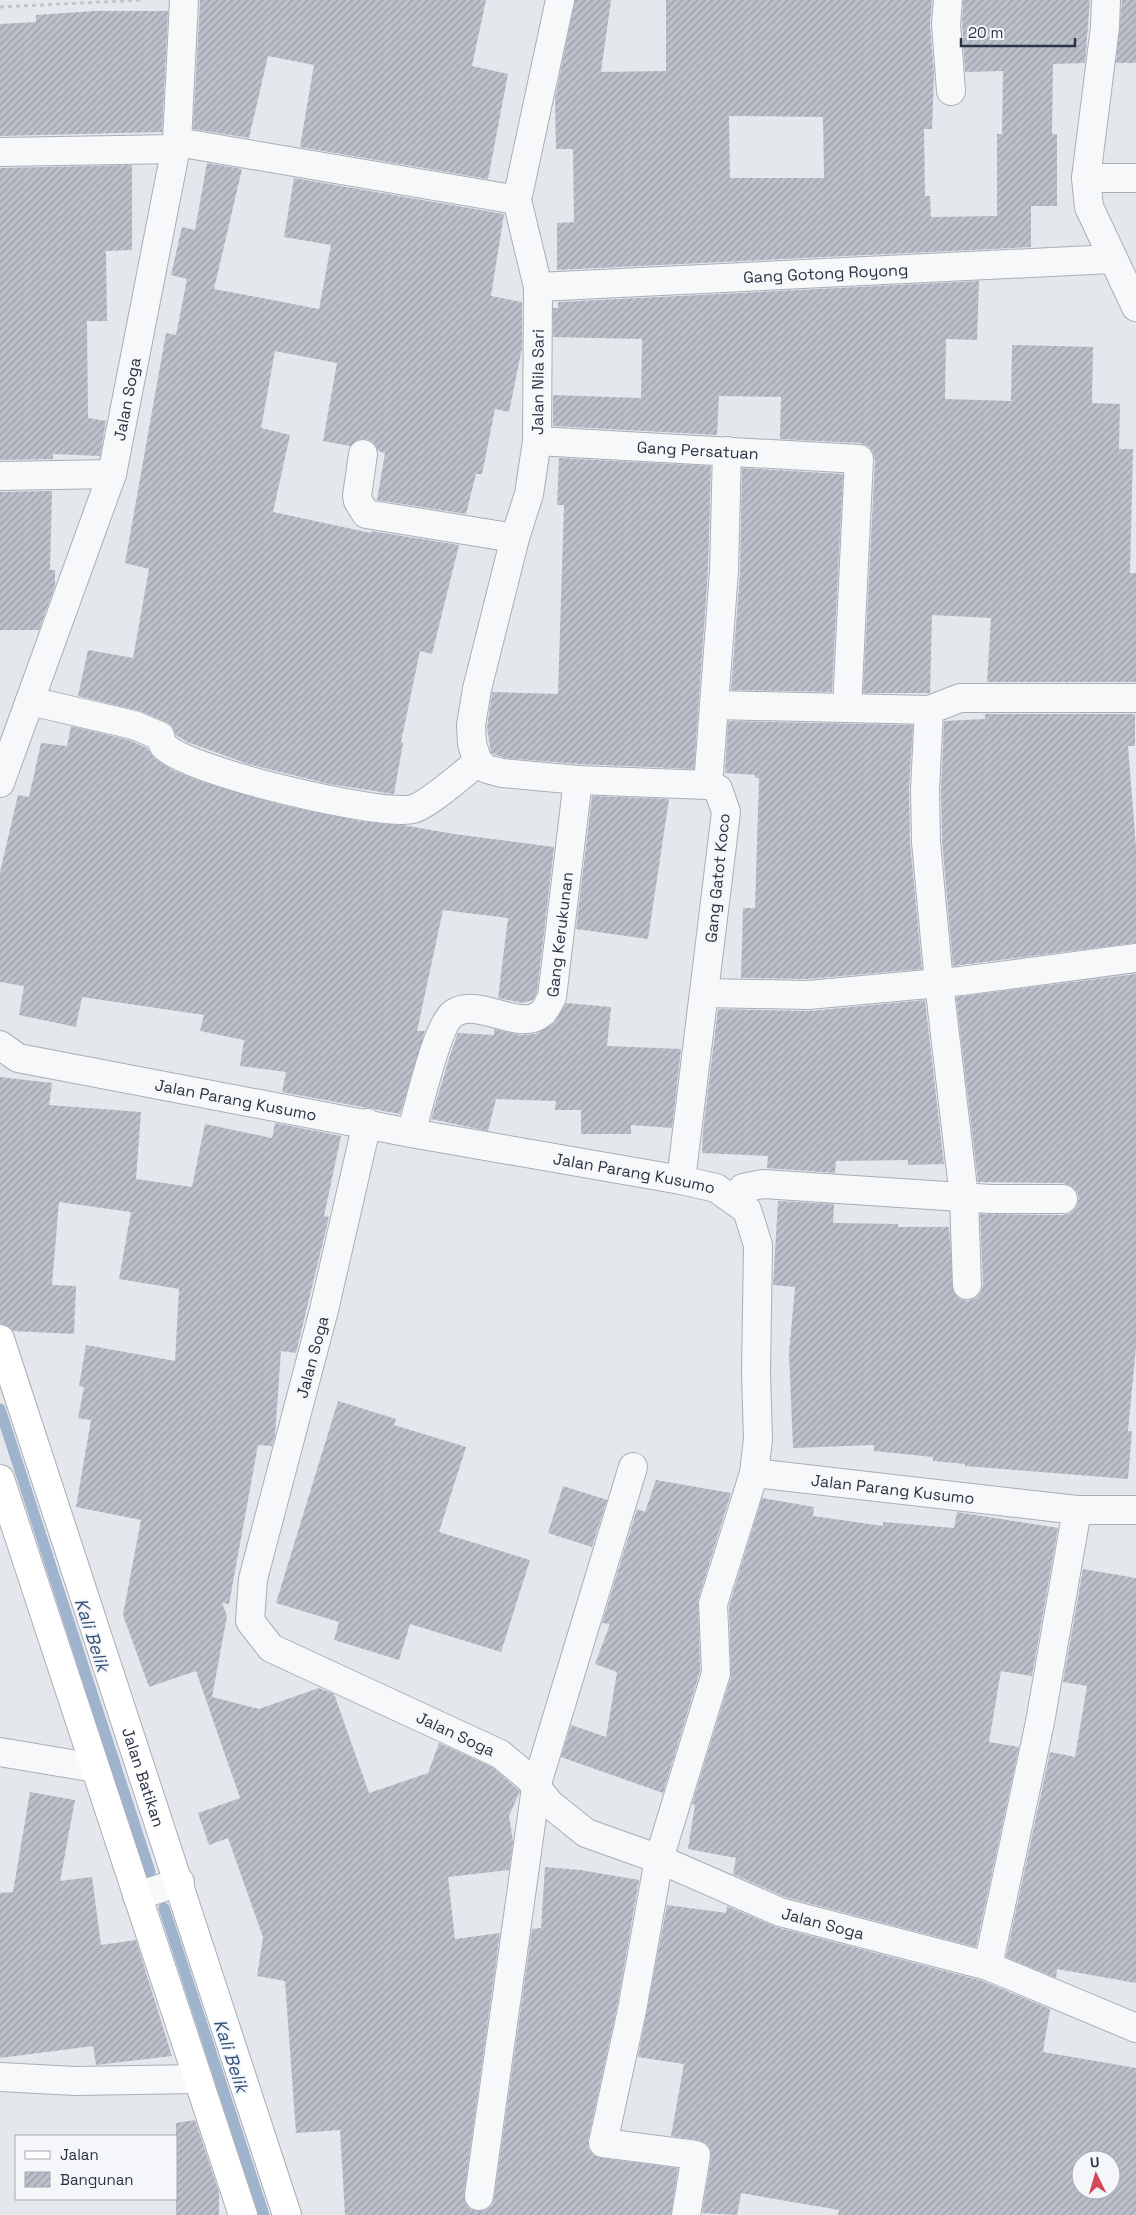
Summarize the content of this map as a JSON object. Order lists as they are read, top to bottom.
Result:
{
  "streets": {
    "main road": ["Jalan Batikan"],
    "street": [
      "Gang Gotong Royong",
      "Jalan Nila Sari",
      "Jalan Soga",
      "Gang Persatuan",
      "Gang Gatot Koco",
      "Gang Kerukunan",
      "Jalan Parang Kusumo"
    ]
  },
  "crossings": [
    ["Gang Gotong Royong", "Jalan Nila Sari"],
    ["Jalan Nila Sari", "Gang Persatuan"],
    ["Jalan Soga", "Jalan Parang Kusumo"],
    ["Gang Gatot Koco", "Jalan Parang Kusumo"],
    ["Gang Kerukunan", "Jalan Parang Kusumo"]
  ],
  "water": ["Kali Belik"],
  "legend": ["Jalan", "Bangunan"],
  "scale_bar": "20 m",
  "north": "top"
}
